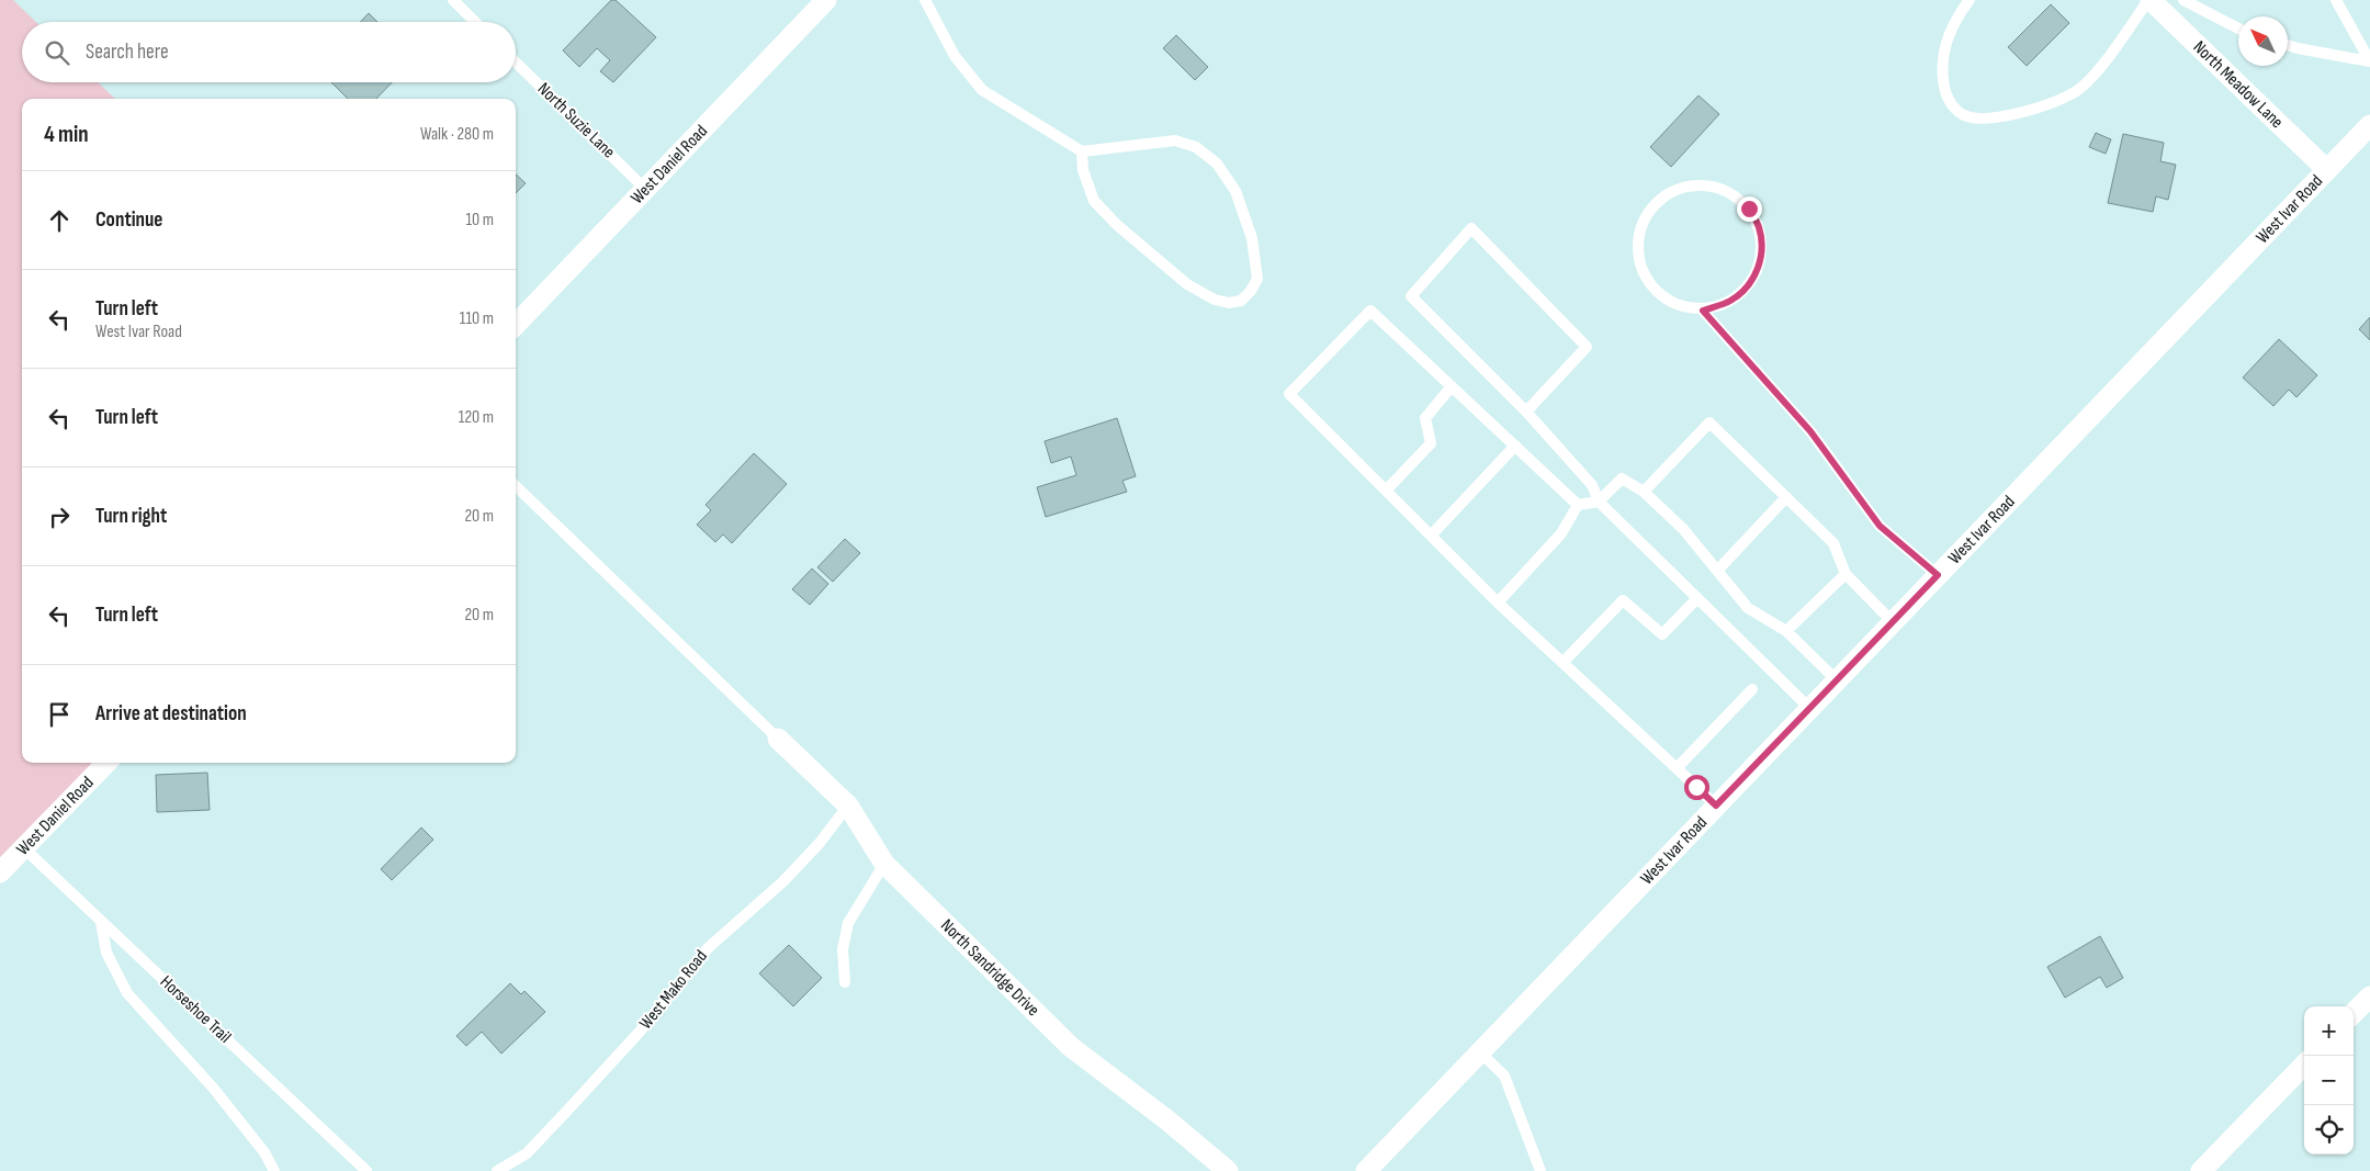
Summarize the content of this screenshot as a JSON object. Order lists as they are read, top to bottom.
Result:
{
  "streets": {
    "street": [
      "North Meadow Lane",
      "West Daniel Road",
      "West Ivar Road",
      "North Sandridge Drive"
    ],
    "lane": ["North Suzie Lane", "West Mako Road", "Horseshoe Trail"]
  },
  "crossings": [
    ["North Meadow Lane", "West Ivar Road"],
    ["North Suzie Lane", "West Daniel Road"],
    ["West Daniel Road", "Horseshoe Trail"],
    ["North Sandridge Drive", "West Mako Road"]
  ],
  "north": "top left",
  "page": {
    "search": "Search here",
    "heading": ["4 min", "Walk · 280 m"],
    "list": [
      ["Continue", "10 m"],
      ["Turn left", "West Ivar Road", "110 m"],
      ["Turn left", "120 m"],
      ["Turn right", "20 m"],
      ["Turn left", "20 m"],
      "Arrive at destination"
    ],
    "map_buttons": ["+", "−"]
  }
}
